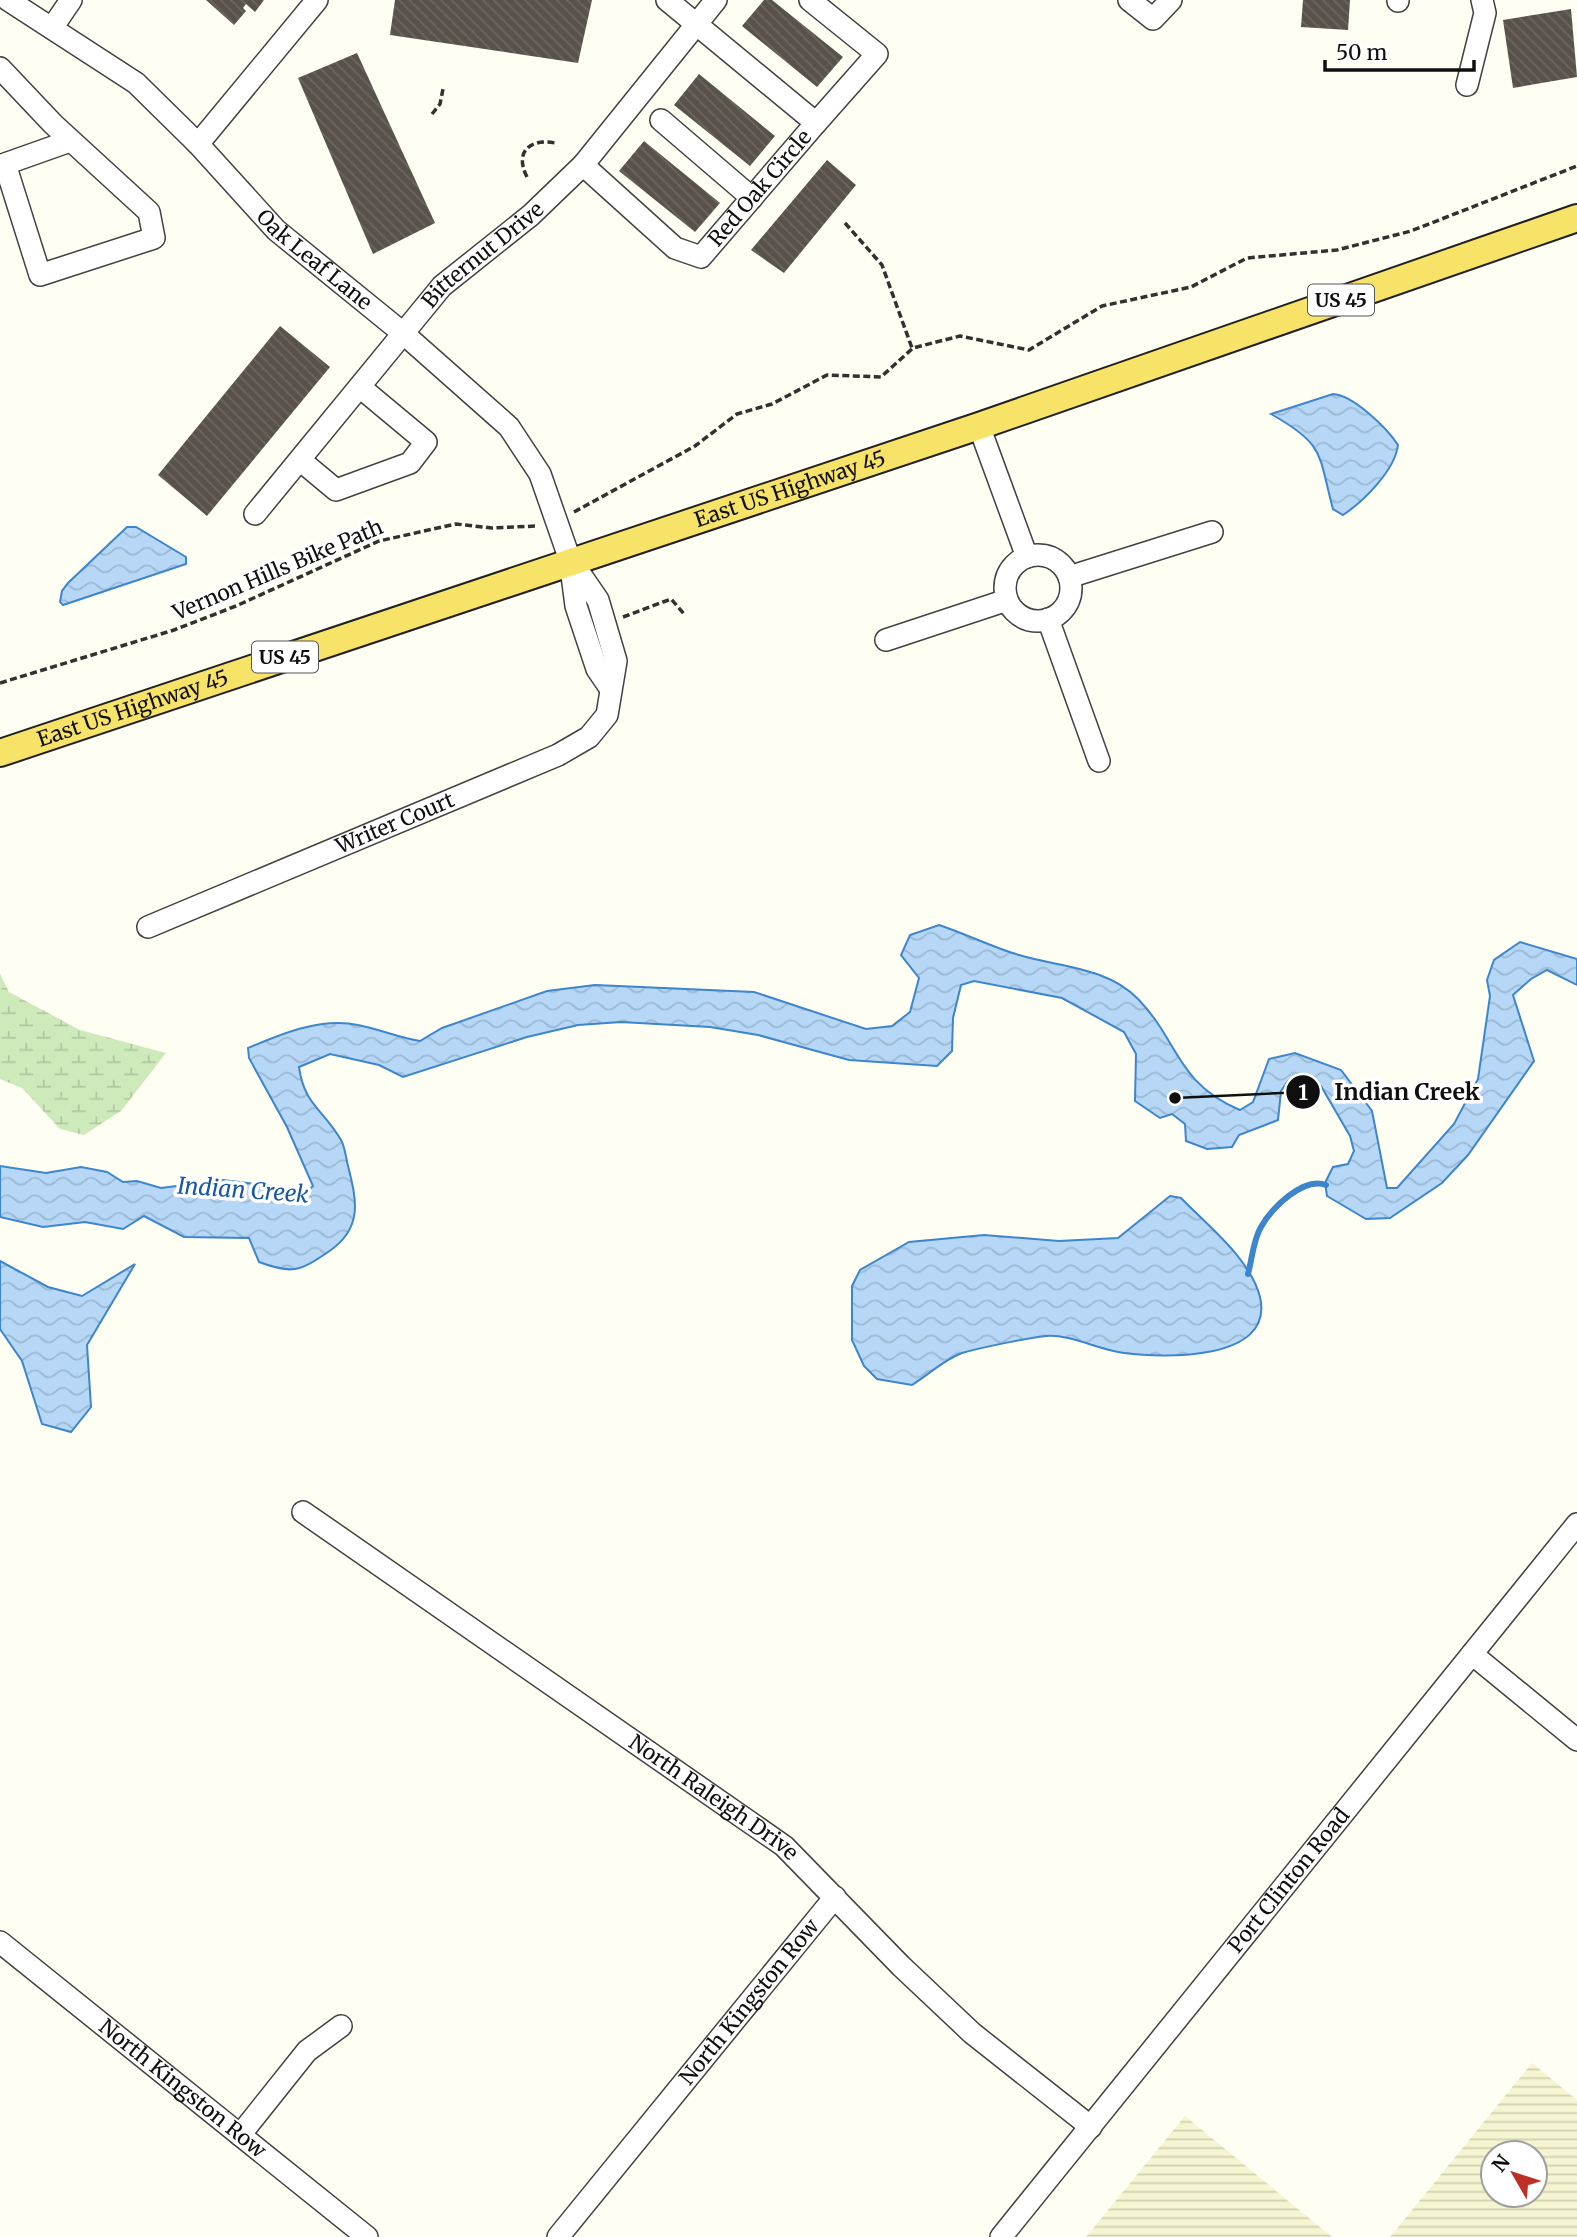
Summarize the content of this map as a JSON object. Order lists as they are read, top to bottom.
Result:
{
  "streets": {
    "main road": ["US 45", "East US Highway 45"],
    "street": [
      "Red Oak Circle",
      "Bitternut Drive",
      "Oak Leaf Lane",
      "Writer Court",
      "North Raleigh Drive",
      "Port Clinton Road",
      "North Kingston Row"
    ],
    "path": ["Vernon Hills Bike Path"]
  },
  "crossings": [
    ["Red Oak Circle", "Bitternut Drive"],
    ["Bitternut Drive", "Oak Leaf Lane"],
    ["Oak Leaf Lane", "East US Highway 45"],
    ["Oak Leaf Lane", "Vernon Hills Bike Path"],
    ["Oak Leaf Lane", "Writer Court"],
    ["East US Highway 45", "Writer Court"],
    ["North Raleigh Drive", "Port Clinton Road"],
    ["North Raleigh Drive", "North Kingston Row"]
  ],
  "water": ["Indian Creek"],
  "places": ["Indian Creek"],
  "scale_bar": "50 m",
  "north": "top left"
}
